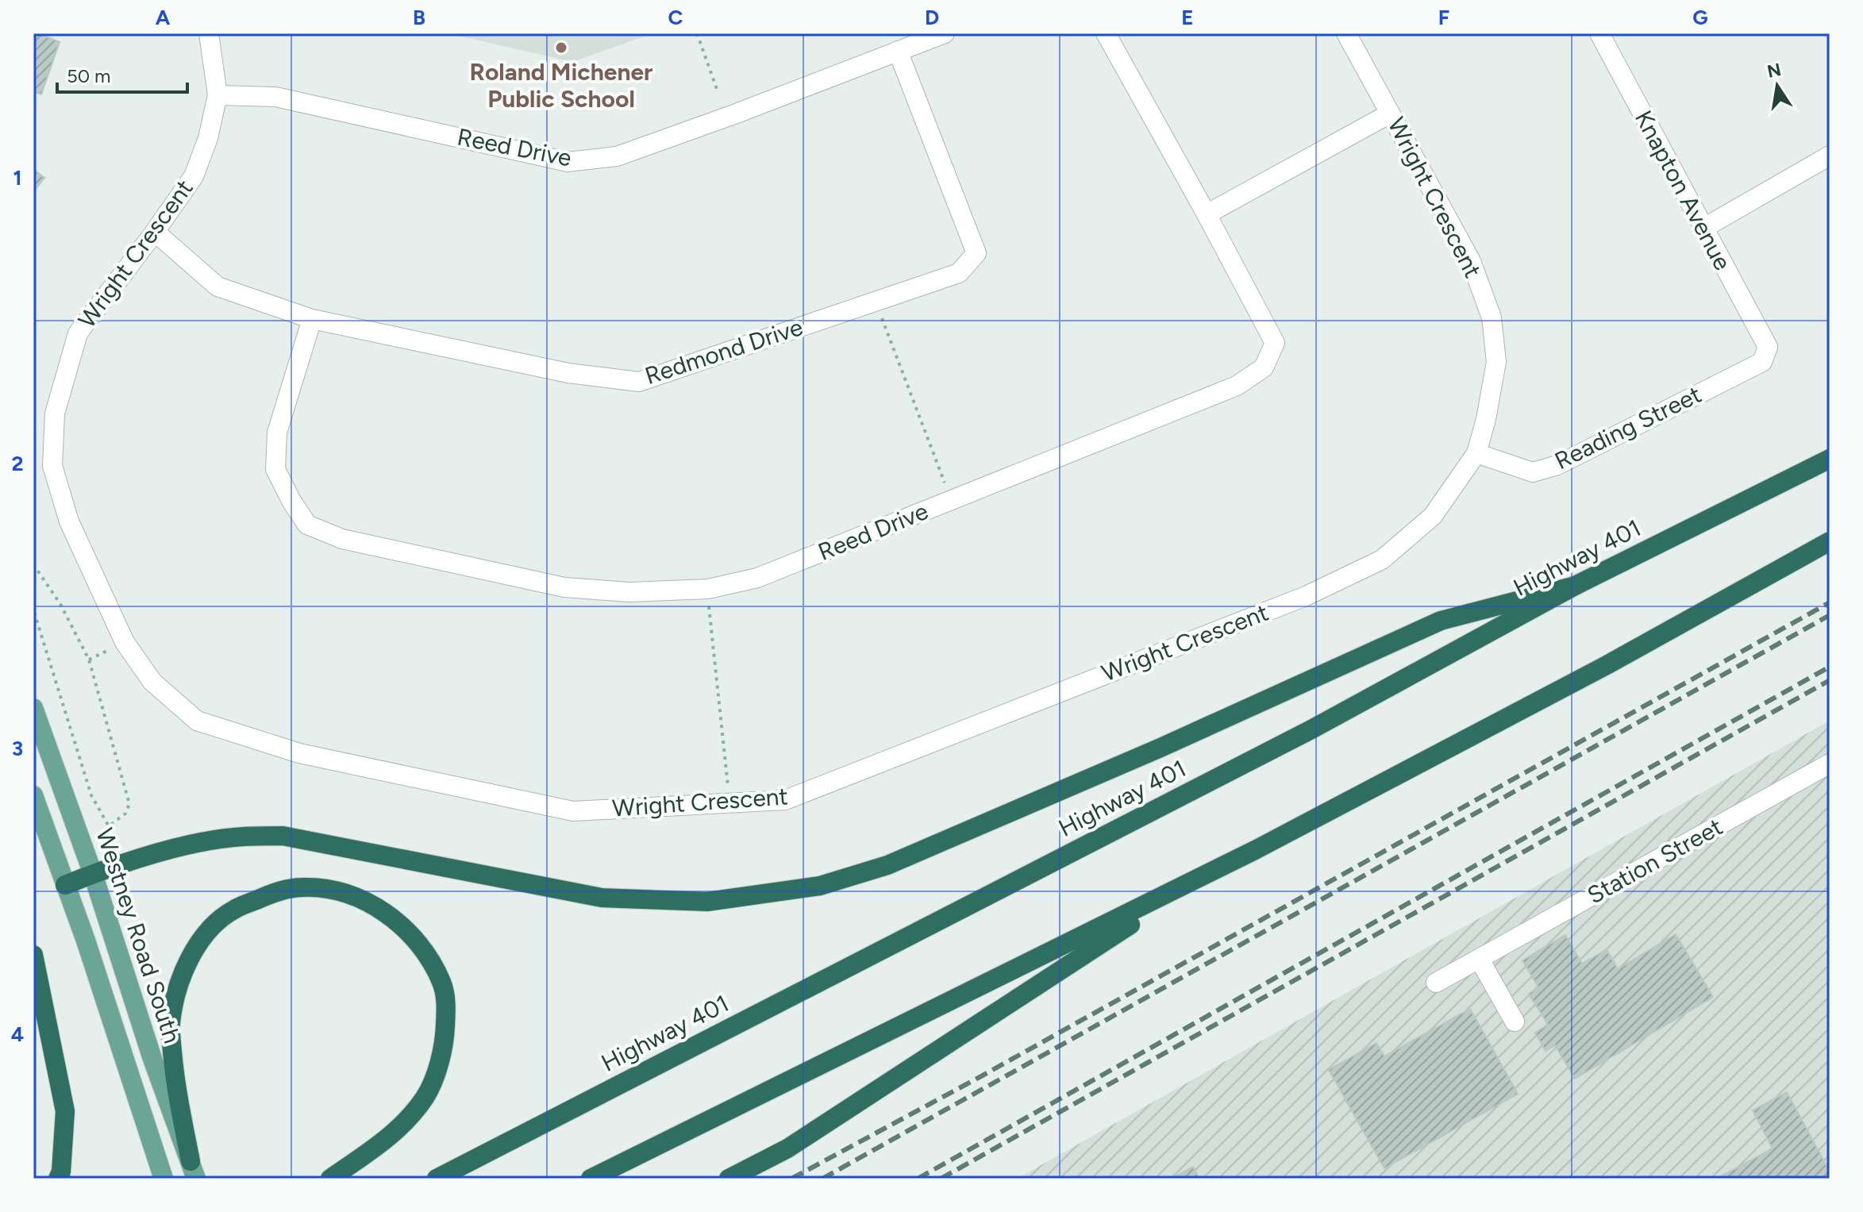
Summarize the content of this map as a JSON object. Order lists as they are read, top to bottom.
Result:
{
  "streets": {
    "highway": ["Highway 401"],
    "main road": ["Westney Road South"],
    "street": [
      "Reed Drive",
      "Knapton Avenue",
      "Wright Crescent",
      "Redmond Drive",
      "Reading Street",
      "Station Street"
    ]
  },
  "crossings": [
    ["Reed Drive", "Wright Crescent"],
    ["Reed Drive", "Redmond Drive"],
    ["Knapton Avenue", "Reading Street"],
    ["Wright Crescent", "Redmond Drive"],
    ["Wright Crescent", "Reading Street"]
  ],
  "places": ["Roland Michener Public School"],
  "scale_bar": "50 m",
  "north": "top",
  "grid": {
    "columns": [
      "A",
      "B",
      "C",
      "D",
      "E",
      "F",
      "G"
    ],
    "rows": [
      "1",
      "2",
      "3",
      "4"
    ]
  }
}
